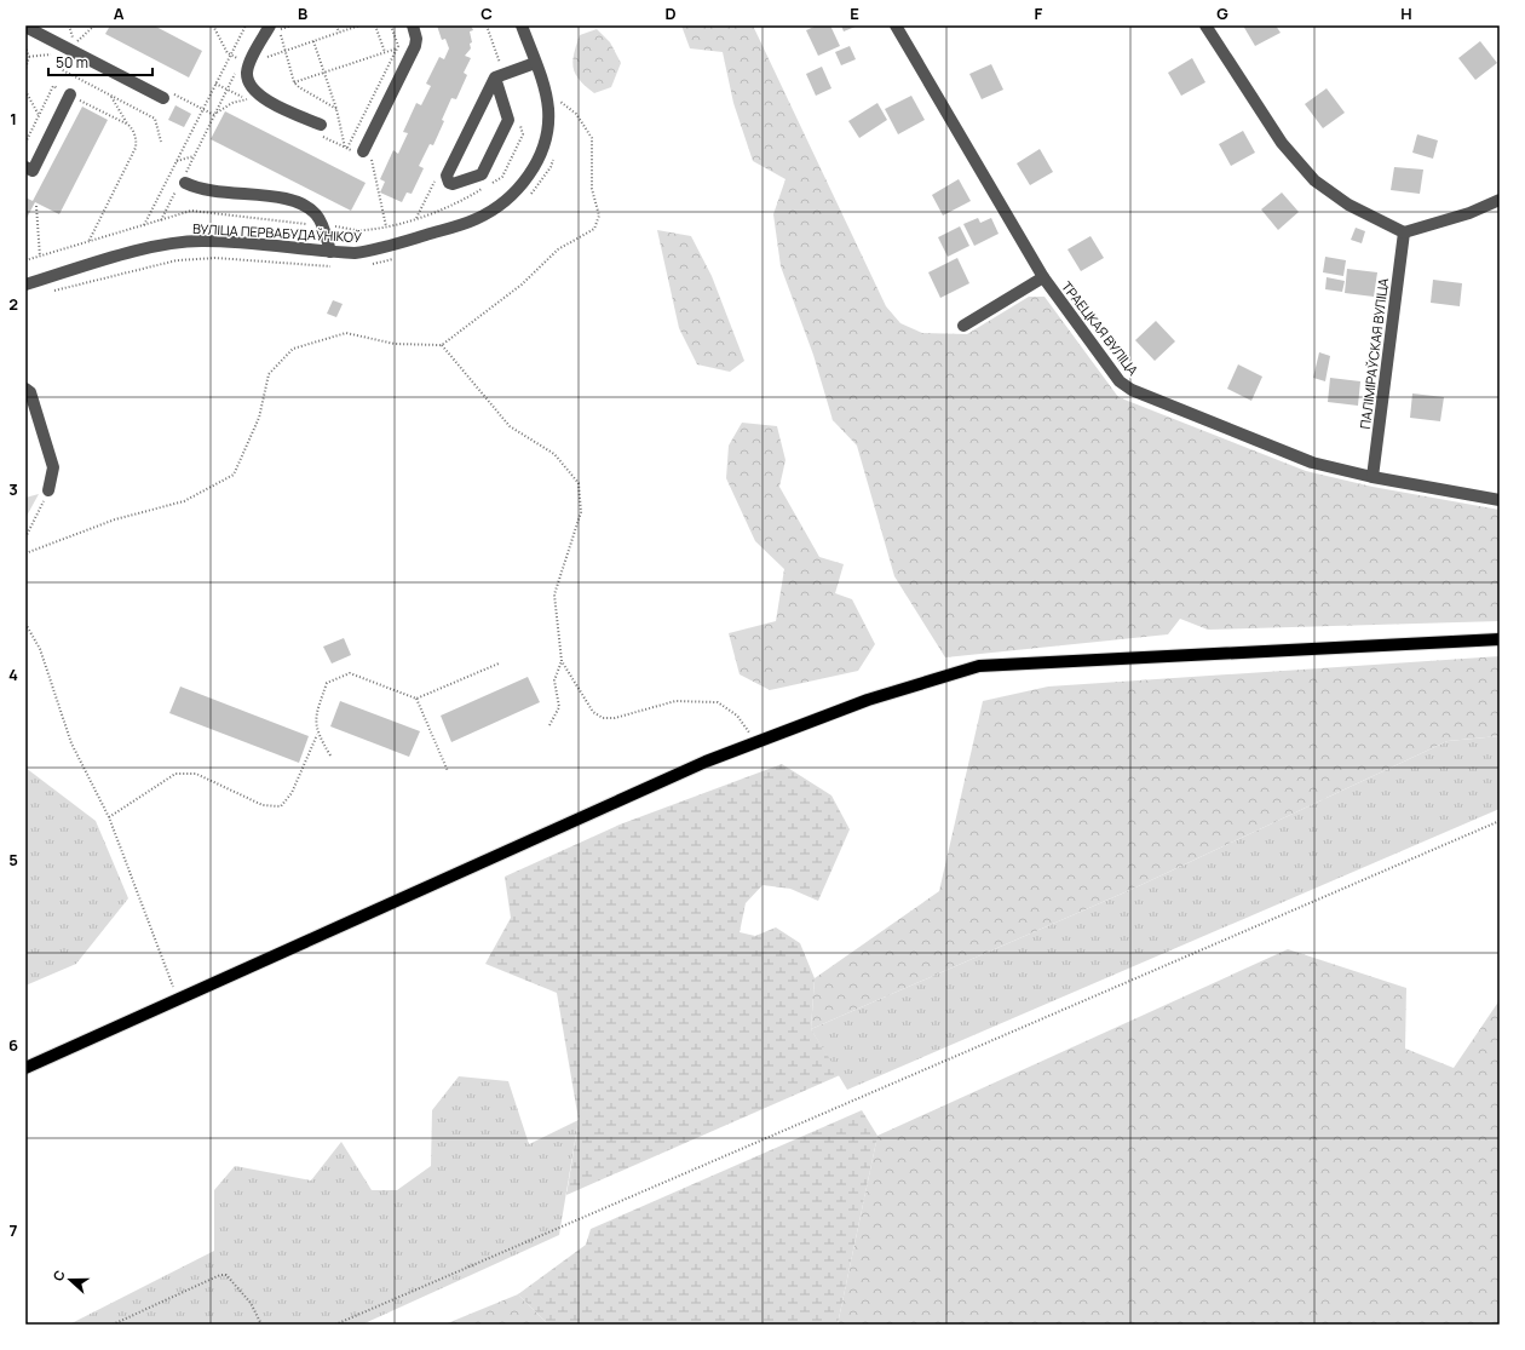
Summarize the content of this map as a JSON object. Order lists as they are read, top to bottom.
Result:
{
  "streets": {
    "street": ["ВУЛІЦА ПЕРВАБУДАЎНІКОЎ", "ТРАЕЦКАЯ ВУЛІЦА", "ПАЛІМІРАЎСКАЯ ВУЛІЦА"]
  },
  "crossings": [
    ["ТРАЕЦКАЯ ВУЛІЦА", "ПАЛІМІРАЎСКАЯ ВУЛІЦА"]
  ],
  "scale_bar": "50 m",
  "north": "left",
  "grid": {
    "columns": [
      "A",
      "B",
      "C",
      "D",
      "E",
      "F",
      "G",
      "H"
    ],
    "rows": [
      "1",
      "2",
      "3",
      "4",
      "5",
      "6",
      "7"
    ]
  }
}
